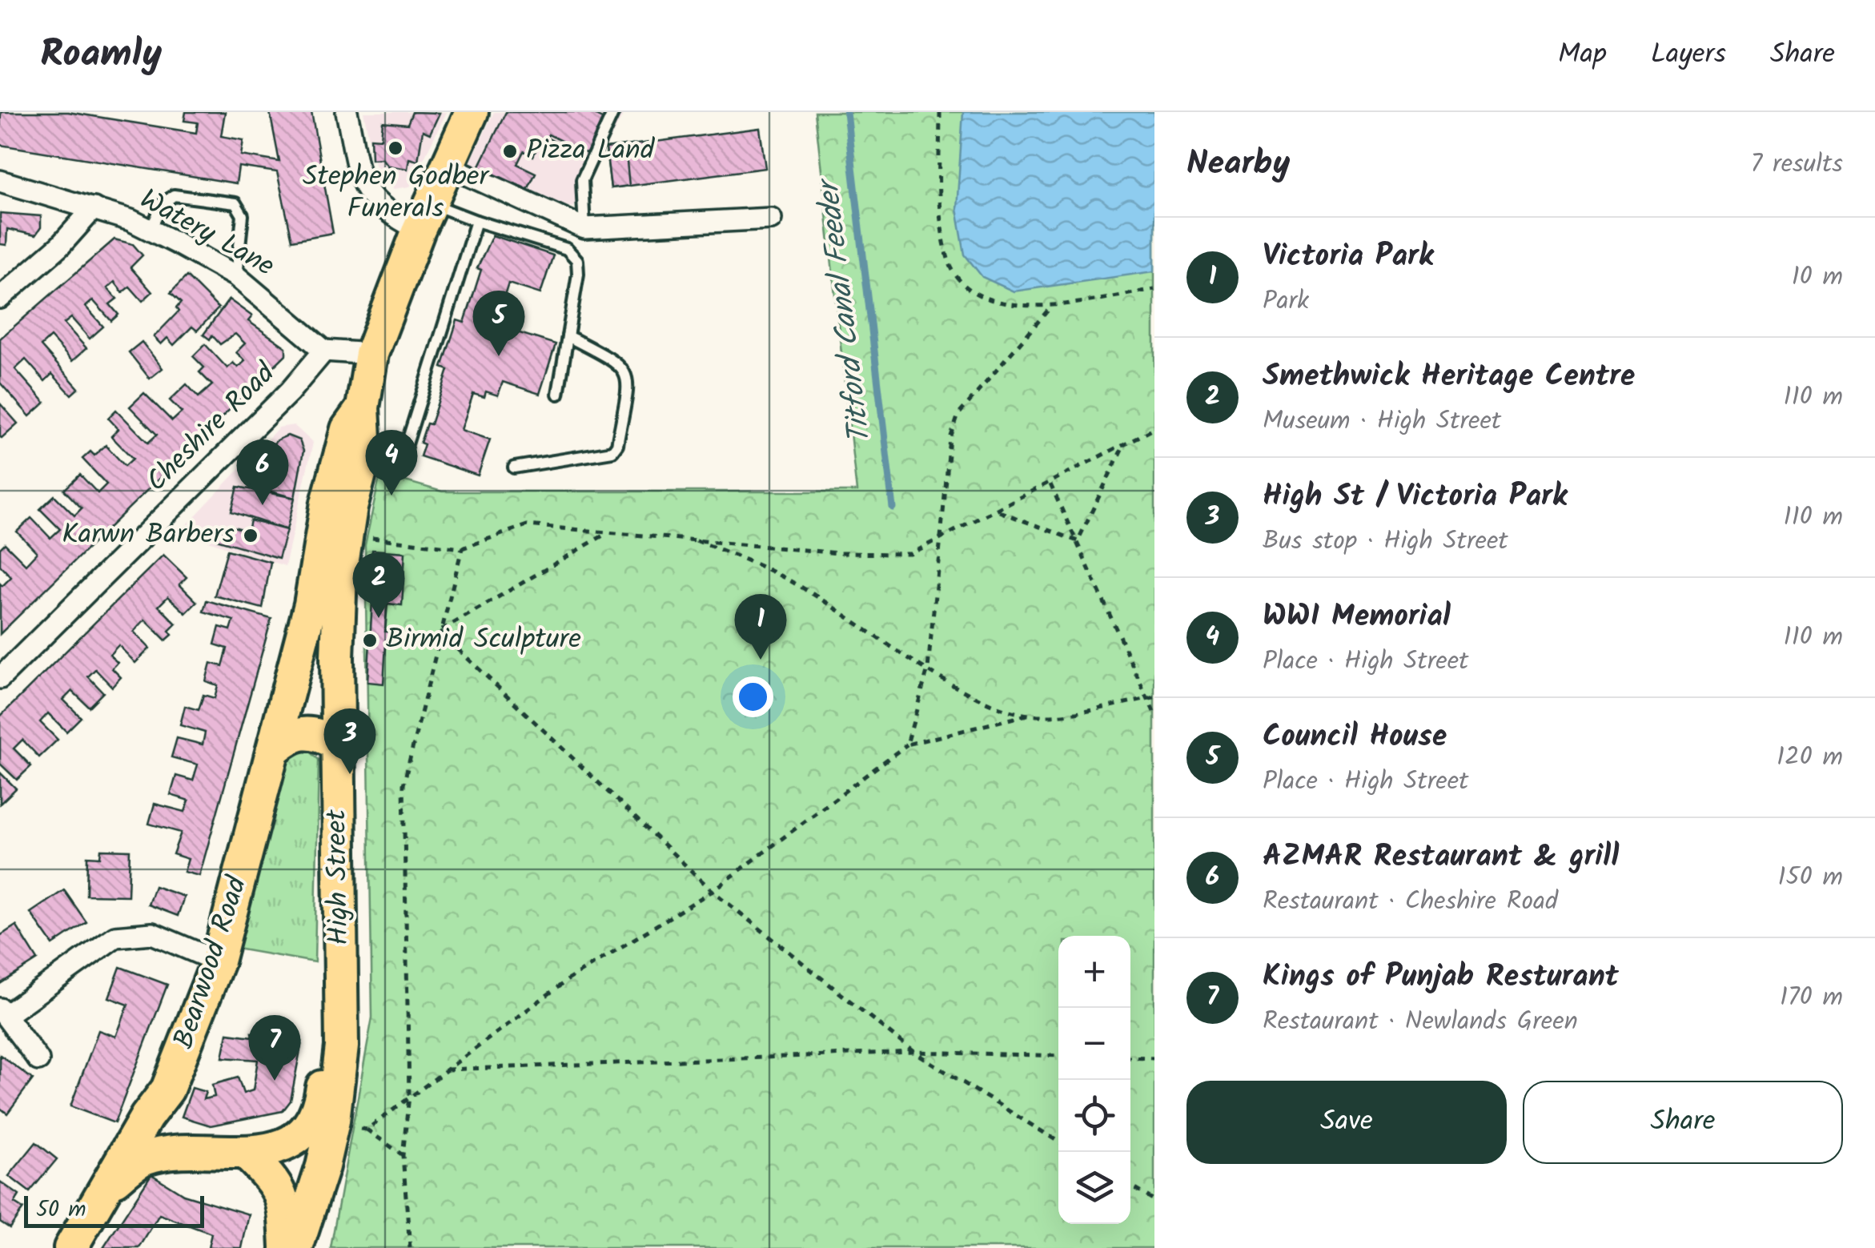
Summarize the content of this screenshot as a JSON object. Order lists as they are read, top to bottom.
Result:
{
  "streets": {
    "main road": ["High Street", "Bearwood Road"],
    "street": ["Watery Lane", "Cheshire Road"]
  },
  "crossings": [
    ["Watery Lane", "Cheshire Road"],
    ["High Street", "Bearwood Road"]
  ],
  "water": ["Titford Canal Feeder"],
  "places": [
    "Stephen Godber Funerals",
    "Pizza Land",
    "Karwn Barbers",
    "Birmid Sculpture"
  ],
  "scale_bar": "50 m",
  "page": {
    "header": "Roamly",
    "nav": ["Map", "Layers", "Share"],
    "heading": ["Nearby", "7 results"],
    "list": [
      {
        "mark": "1",
        "name": "Victoria Park",
        "note": "Park",
        "value": "10 m"
      },
      {
        "mark": "2",
        "name": "Smethwick Heritage Centre",
        "note": "Museum · High Street",
        "value": "110 m"
      },
      {
        "mark": "3",
        "name": "High St / Victoria Park",
        "note": "Bus stop · High Street",
        "value": "110 m"
      },
      {
        "mark": "4",
        "name": "WWI Memorial",
        "note": "Place · High Street",
        "value": "110 m"
      },
      {
        "mark": "5",
        "name": "Council House",
        "note": "Place · High Street",
        "value": "120 m"
      },
      {
        "mark": "6",
        "name": "AZMAR Restaurant & grill",
        "note": "Restaurant · Cheshire Road",
        "value": "150 m"
      },
      {
        "mark": "7",
        "name": "Kings of Punjab Resturant",
        "note": "Restaurant · Newlands Green",
        "value": "170 m"
      }
    ],
    "pins": [
      "5",
      "4",
      "6",
      "2",
      "1",
      "3",
      "7"
    ],
    "map_buttons": ["+", "−"],
    "buttons": ["Save", "Share"],
    "scale": "50 m"
  }
}
